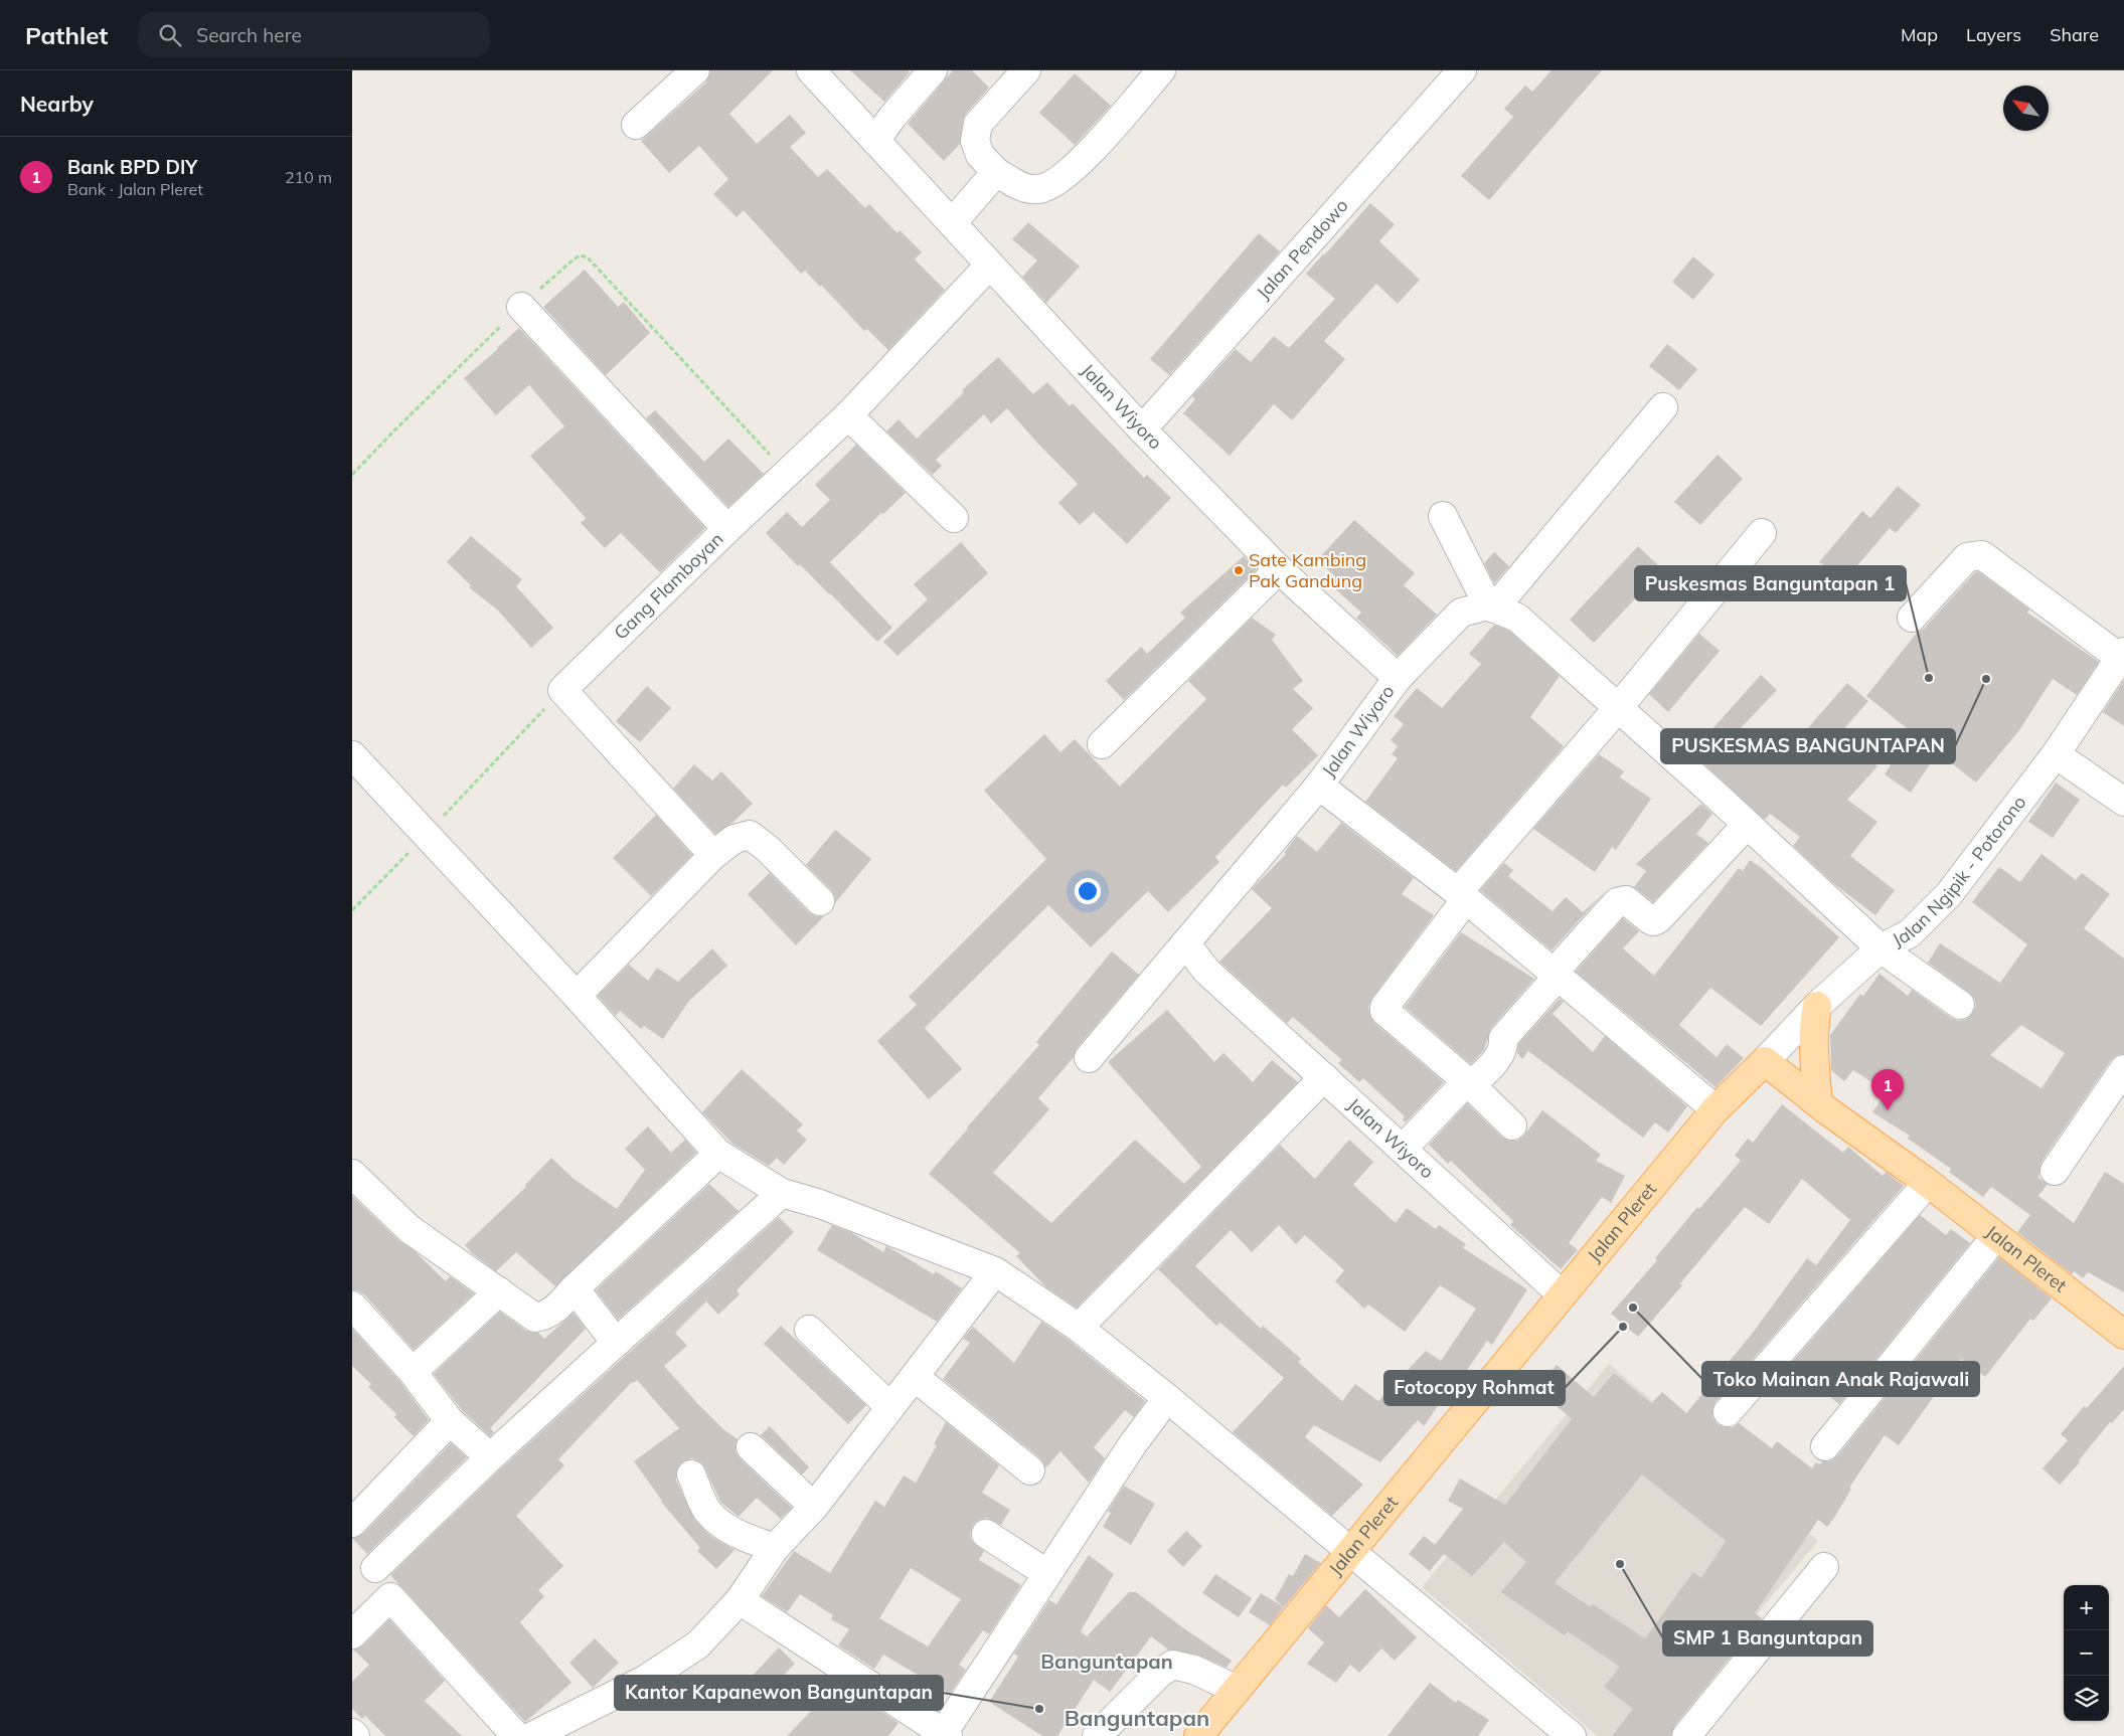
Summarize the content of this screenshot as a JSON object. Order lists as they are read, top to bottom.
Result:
{
  "streets": {
    "main road": ["Jalan Pleret"],
    "street": [
      "Jalan Pendowo",
      "Jalan Wiyoro",
      "Gang Flamboyan",
      "Jalan Ngipik - Potorono"
    ]
  },
  "crossings": [
    ["Jalan Pendowo", "Jalan Wiyoro"],
    ["Jalan Wiyoro", "Gang Flamboyan"],
    ["Jalan Wiyoro", "Jalan Pleret"],
    ["Jalan Ngipik - Potorono", "Jalan Pleret"]
  ],
  "districts": ["Banguntapan", "Banguntapan"],
  "places": [
    "Sate Kambing Pak Gandung",
    "Puskesmas Banguntapan 1",
    "PUSKESMAS BANGUNTAPAN",
    "Toko Mainan Anak Rajawali",
    "Fotocopy Rohmat",
    "SMP 1 Banguntapan",
    "Kantor Kapanewon Banguntapan"
  ],
  "north": "top left",
  "page": {
    "header": "Pathlet",
    "search": "Search here",
    "nav": ["Map", "Layers", "Share"],
    "heading": "Nearby",
    "list": [
      {
        "mark": "1",
        "name": "Bank BPD DIY",
        "note": "Bank · Jalan Pleret",
        "value": "210 m"
      }
    ],
    "pins": "1",
    "map_buttons": ["+", "−"]
  }
}
